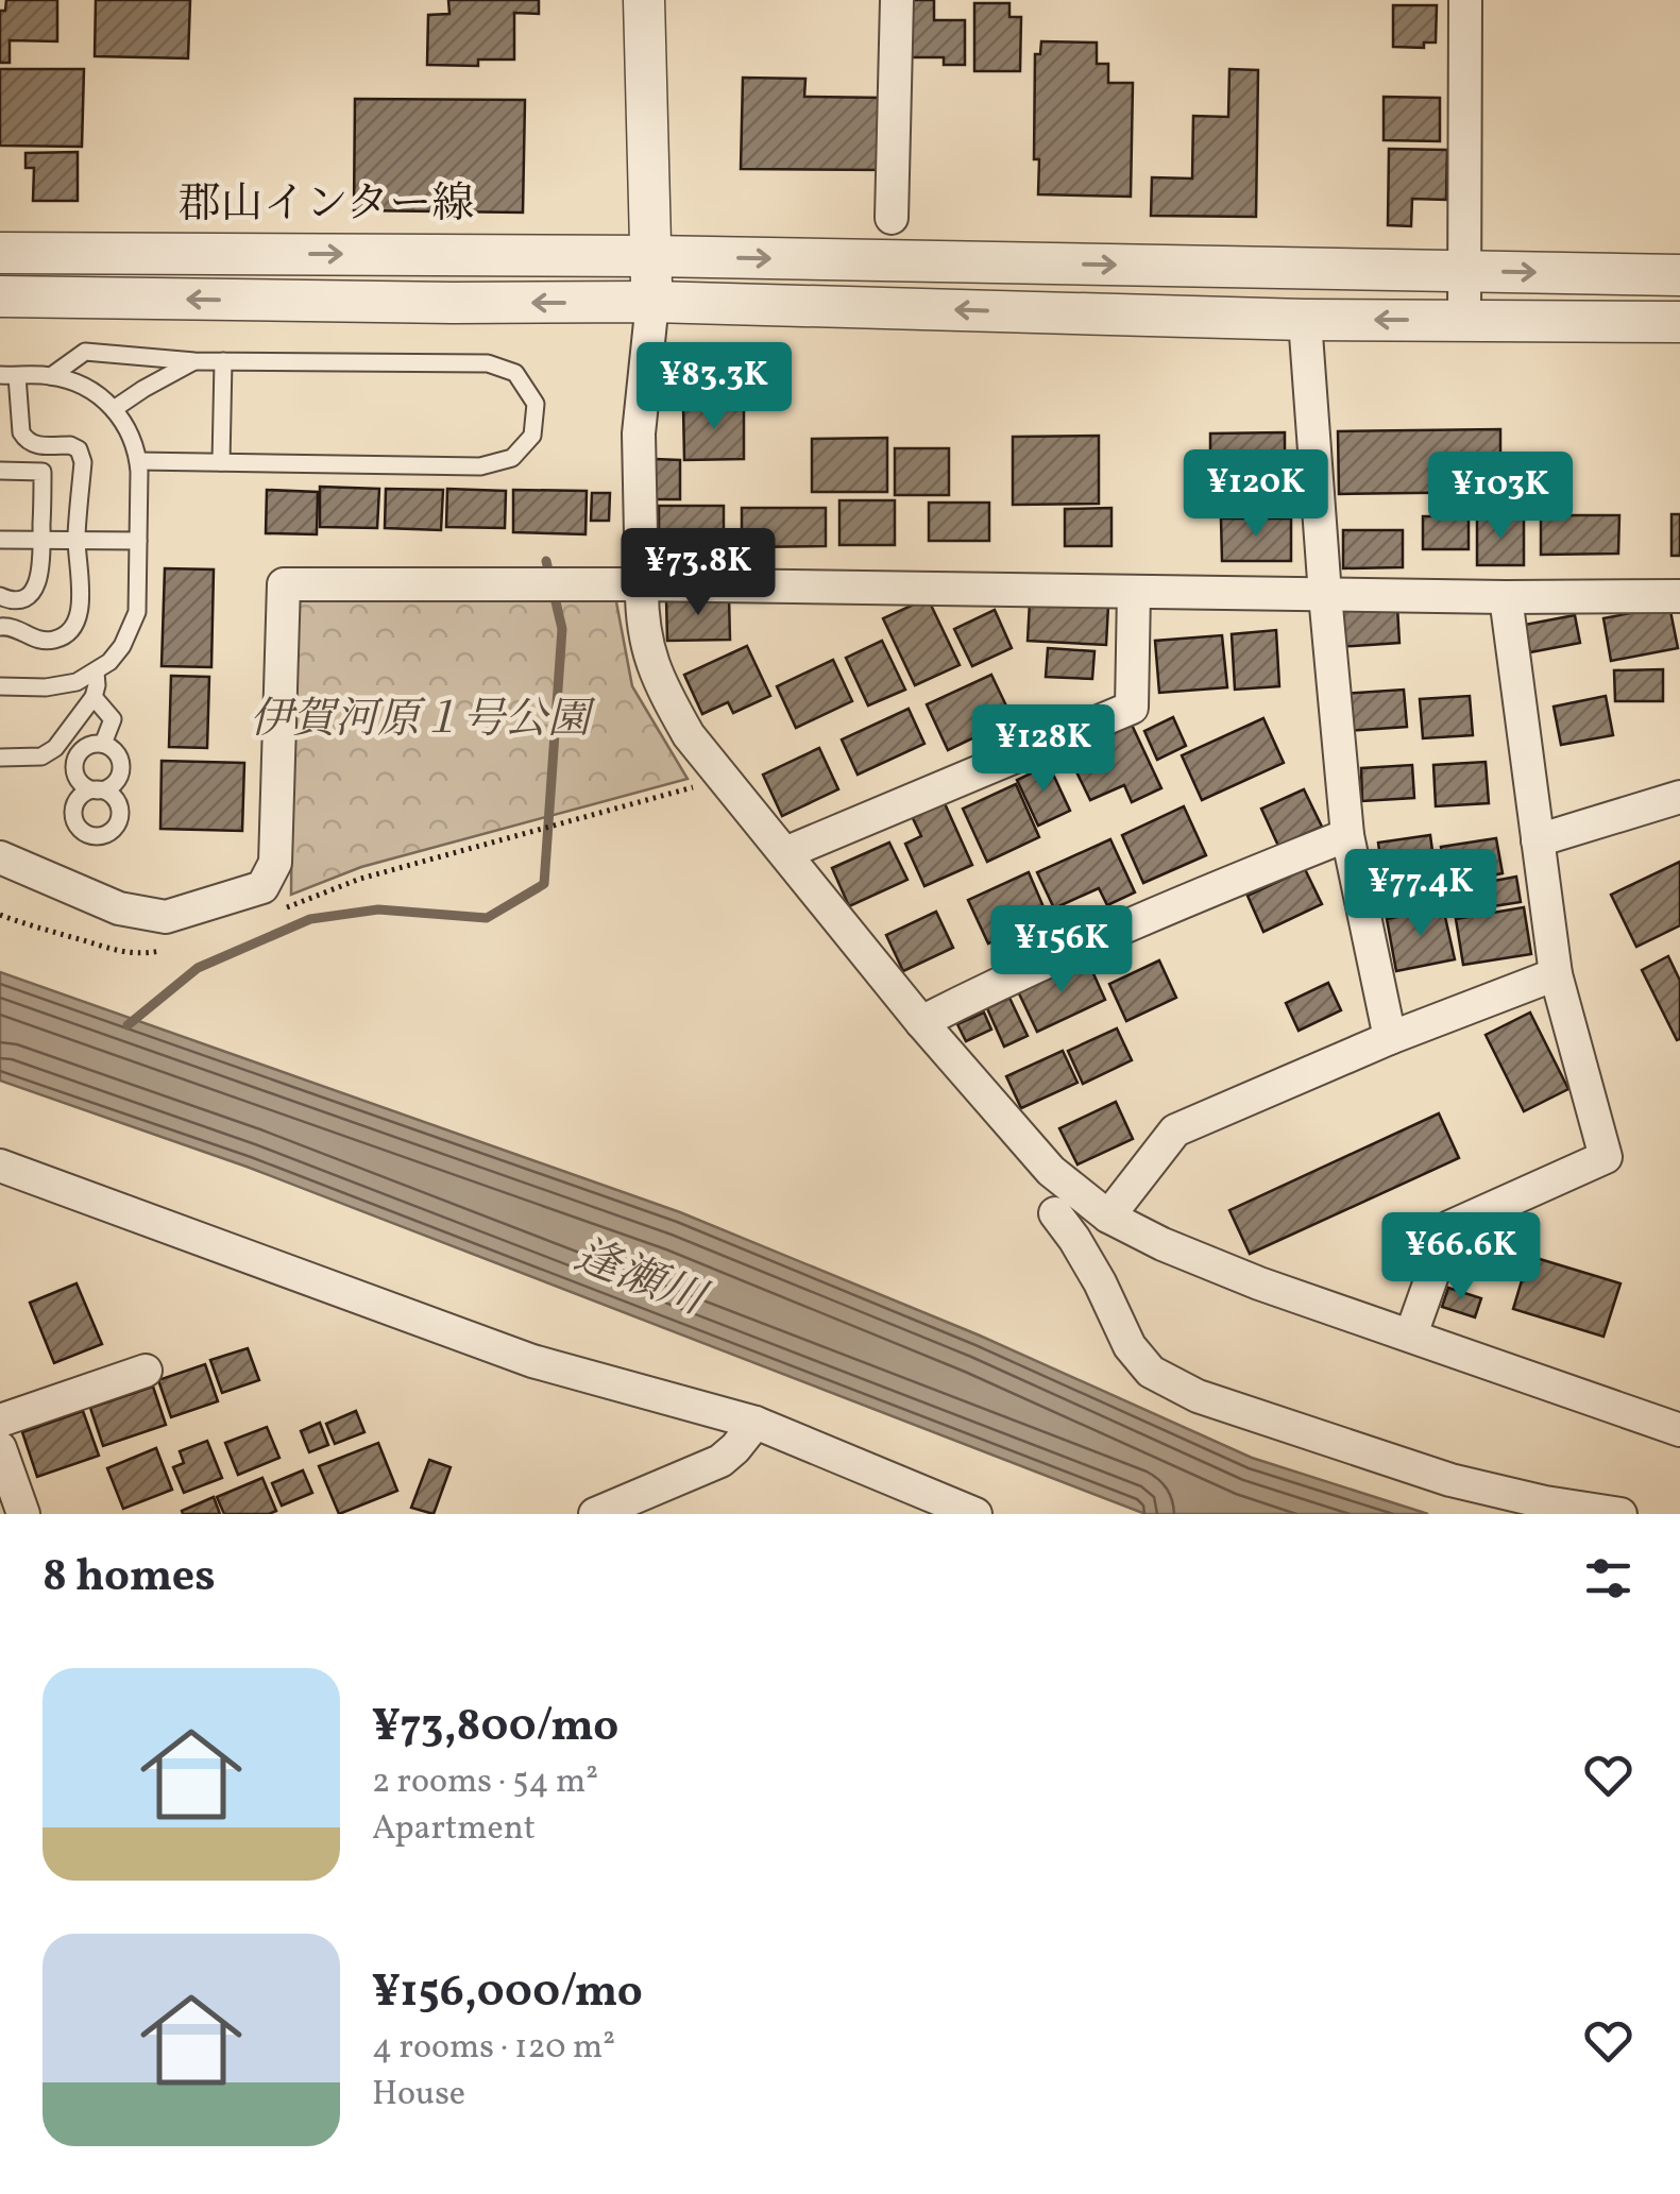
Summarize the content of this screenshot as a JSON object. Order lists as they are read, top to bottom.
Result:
{
  "streets": {
    "street": ["郡山インター線"]
  },
  "water": ["逢瀬川"],
  "parks": ["伊賀河原１号公園"],
  "page": {
    "price": [
      "¥83.3K",
      "¥120K",
      "¥103K",
      "¥73.8K",
      "¥128K",
      "¥77.4K",
      "¥156K",
      "¥66.6K"
    ],
    "heading": "8 homes",
    "list": [
      {
        "name": "¥73,800/mo",
        "note": "2 rooms · 54 m² · Apartment"
      },
      {
        "name": "¥156,000/mo",
        "note": "4 rooms · 120 m² · House"
      }
    ]
  }
}
